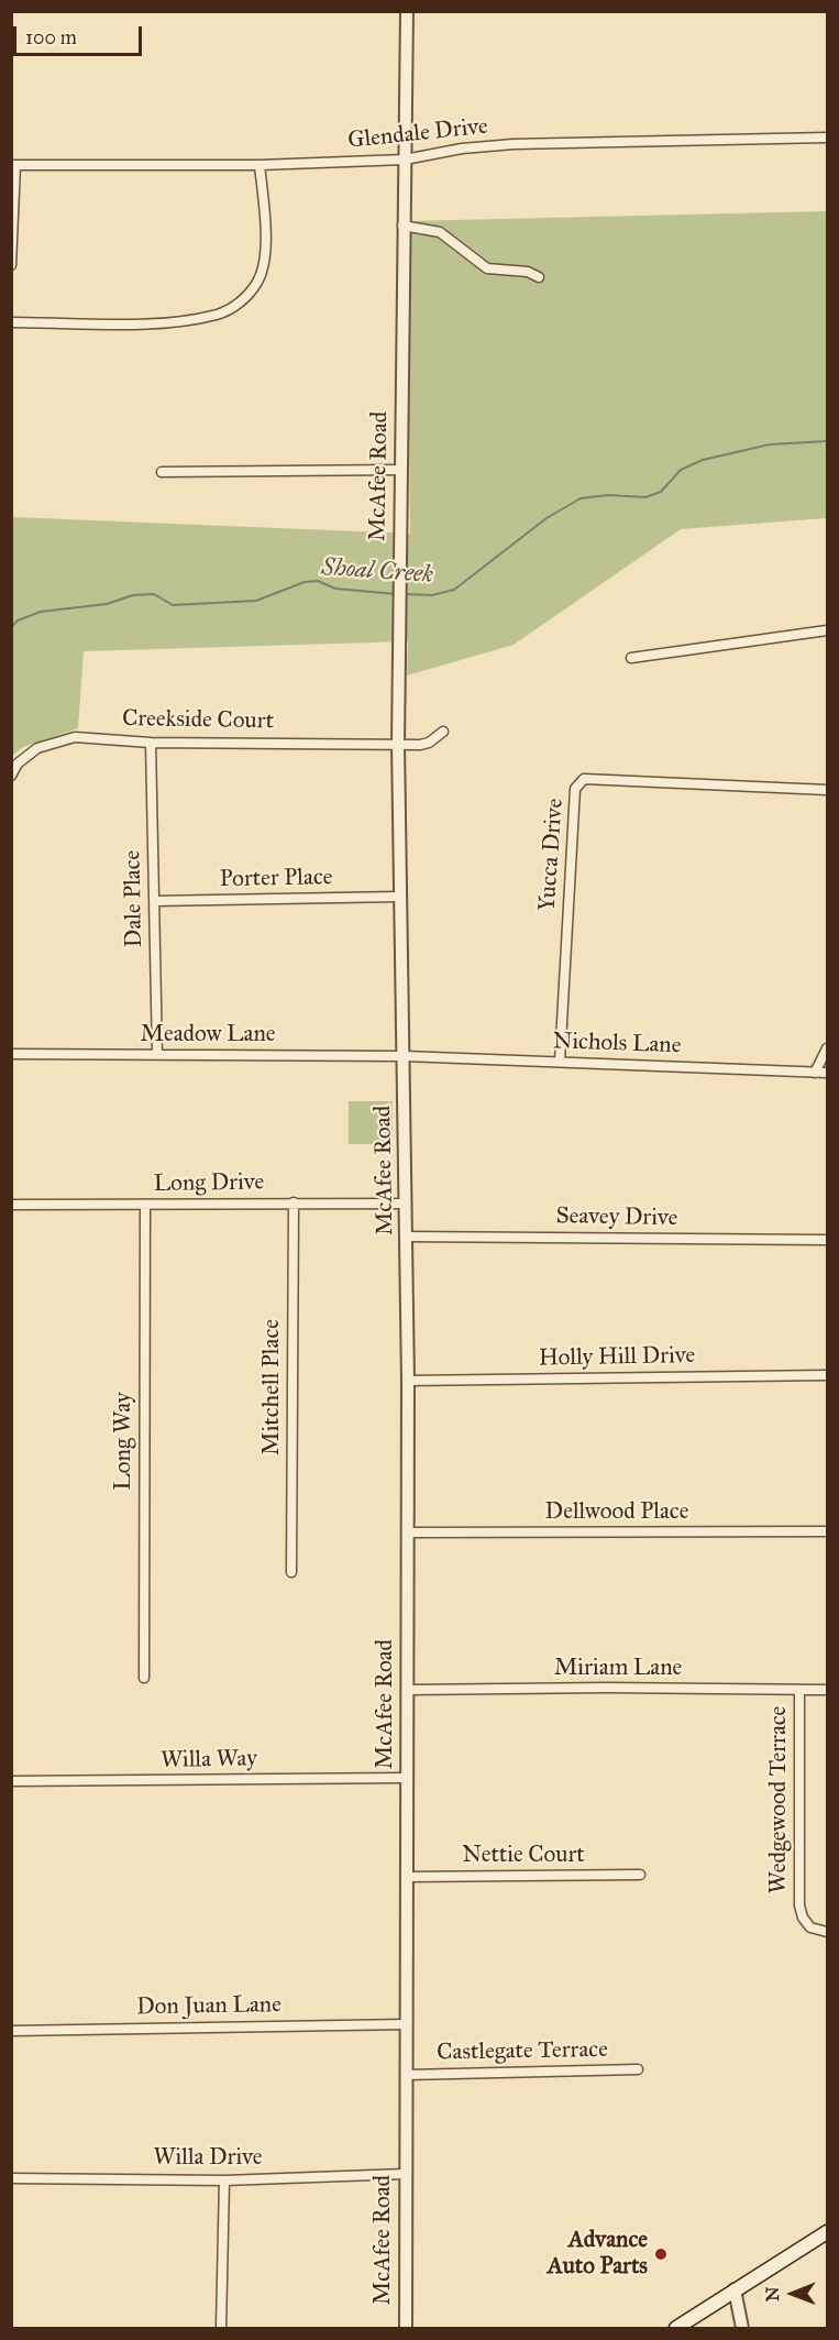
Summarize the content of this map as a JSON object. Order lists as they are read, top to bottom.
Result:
{
  "streets": {
    "street": [
      "Glendale Drive",
      "McAfee Road",
      "Creekside Court",
      "Yucca Drive",
      "Porter Place",
      "Dale Place",
      "Meadow Lane",
      "Nichols Lane",
      "Long Drive",
      "Seavey Drive",
      "Holly Hill Drive",
      "Mitchell Place",
      "Long Way",
      "Dellwood Place",
      "Miriam Lane",
      "Willa Way",
      "Wedgewood Terrace",
      "Nettie Court",
      "Don Juan Lane",
      "Castlegate Terrace",
      "Willa Drive"
    ]
  },
  "crossings": [
    ["Glendale Drive", "McAfee Road"],
    ["McAfee Road", "Creekside Court"],
    ["McAfee Road", "Porter Place"],
    ["McAfee Road", "Meadow Lane"],
    ["McAfee Road", "Nichols Lane"],
    ["McAfee Road", "Long Drive"],
    ["McAfee Road", "Seavey Drive"],
    ["McAfee Road", "Holly Hill Drive"],
    ["McAfee Road", "Dellwood Place"],
    ["McAfee Road", "Miriam Lane"],
    ["McAfee Road", "Willa Way"],
    ["McAfee Road", "Nettie Court"],
    ["McAfee Road", "Don Juan Lane"],
    ["McAfee Road", "Castlegate Terrace"],
    ["McAfee Road", "Willa Drive"],
    ["Creekside Court", "Dale Place"],
    ["Yucca Drive", "Nichols Lane"],
    ["Porter Place", "Dale Place"],
    ["Dale Place", "Meadow Lane"],
    ["Meadow Lane", "Nichols Lane"],
    ["Long Drive", "Mitchell Place"],
    ["Long Drive", "Long Way"],
    ["Miriam Lane", "Wedgewood Terrace"]
  ],
  "water": ["Shoal Creek"],
  "places": ["Advance Auto Parts"],
  "scale_bar": "100 m",
  "north": "left"
}
